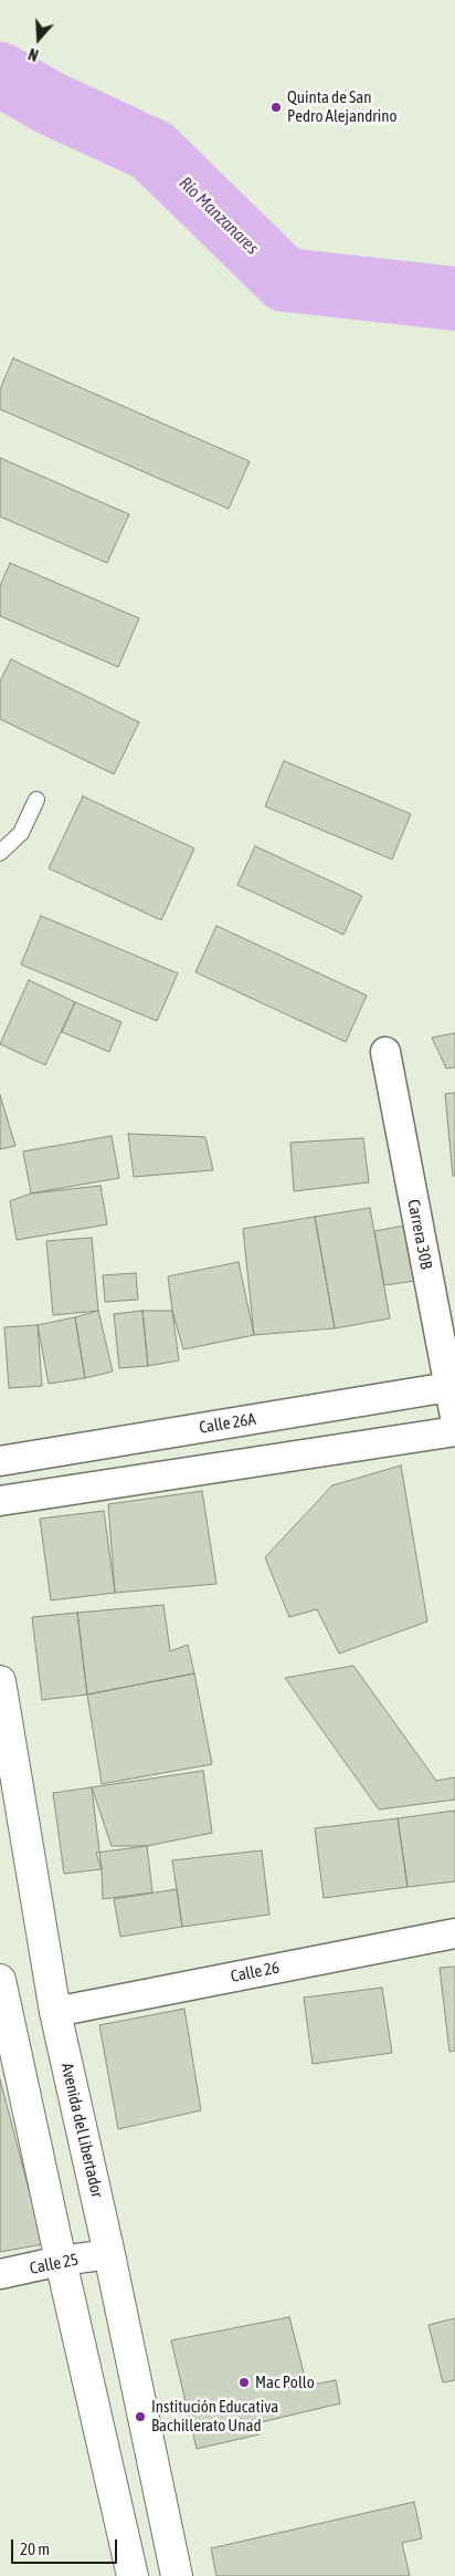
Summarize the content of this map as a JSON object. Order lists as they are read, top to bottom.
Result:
{
  "streets": {
    "main road": ["Avenida del Libertador"],
    "street": [
      "Carrera 30B",
      "Calle 26A",
      "Calle 26",
      "Calle 25"
    ]
  },
  "crossings": [
    ["Carrera 30B", "Calle 26A"],
    ["Calle 26", "Avenida del Libertador"],
    ["Avenida del Libertador", "Calle 25"]
  ],
  "water": ["Río Manzanares"],
  "places": ["Quinta de San Pedro Alejandrino", "Mac Pollo", "Institución Educativa Bachillerato Unad"],
  "scale_bar": "20 m",
  "north": "bottom"
}
